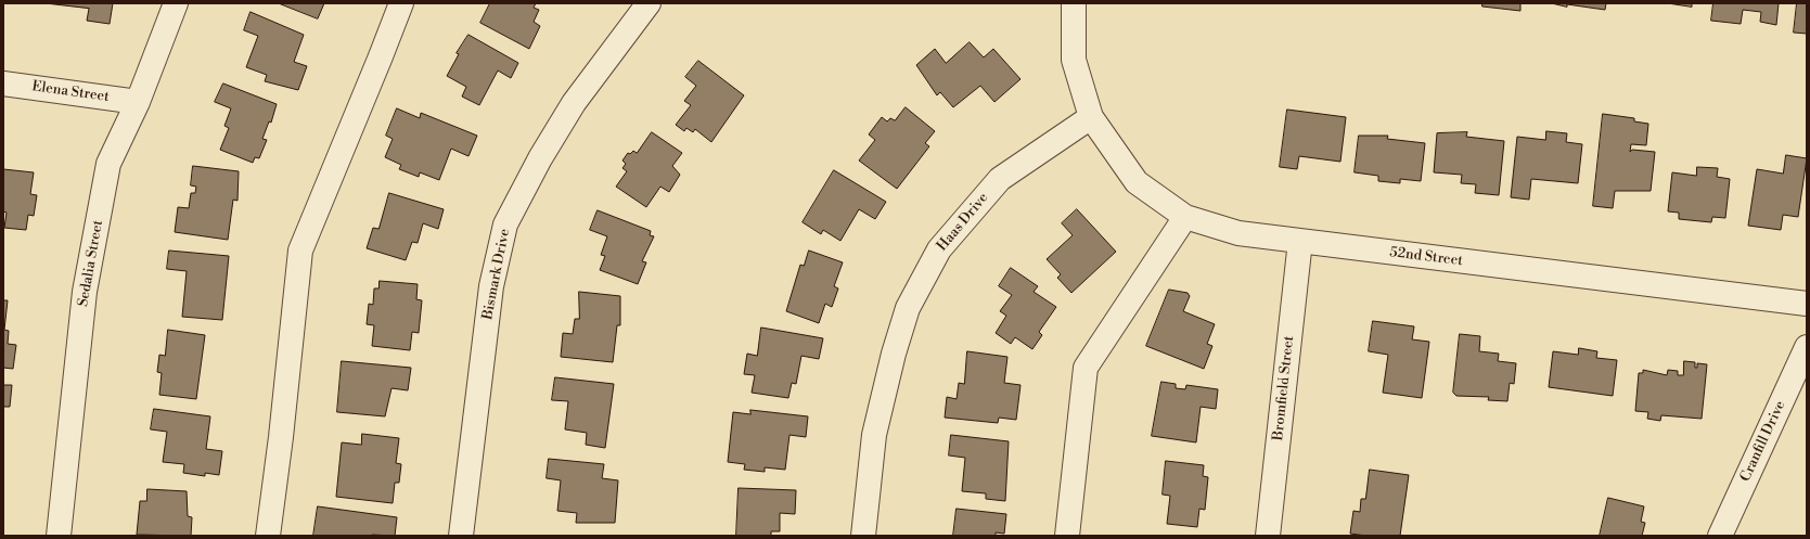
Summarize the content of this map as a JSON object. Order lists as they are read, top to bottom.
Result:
{
  "streets": {
    "street": [
      "Elena Street",
      "Haas Drive",
      "52nd Street",
      "Sedalia Street",
      "Bismark Drive",
      "Bromfield Street",
      "Cranfill Drive"
    ]
  },
  "crossings": [
    ["Elena Street", "Sedalia Street"],
    ["Haas Drive", "52nd Street"],
    ["52nd Street", "Bromfield Street"]
  ]
}
